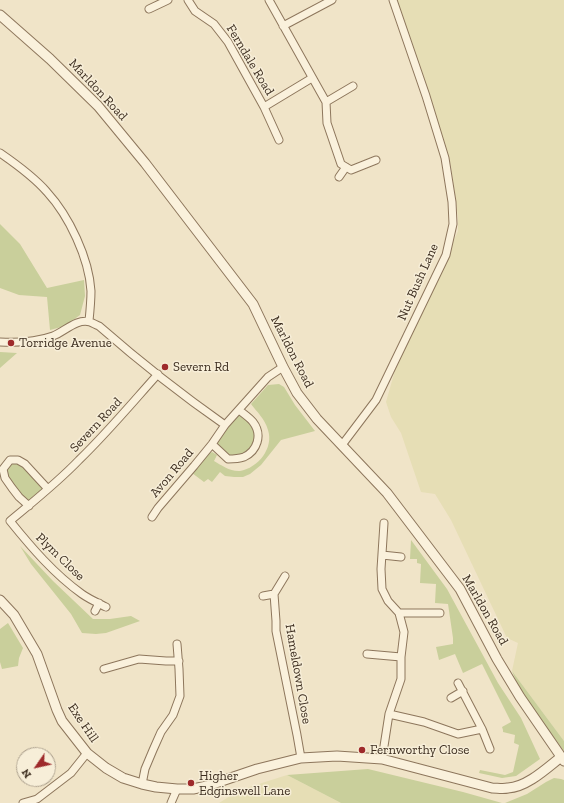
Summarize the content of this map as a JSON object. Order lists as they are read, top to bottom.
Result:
{
  "streets": {
    "street": [
      "Ferndale Road",
      "Marldon Road",
      "Nut Bush Lane",
      "Severn Road",
      "Avon Road",
      "Plym Close",
      "Hameldown Close",
      "Exe Hill"
    ]
  },
  "crossings": [
    ["Marldon Road", "Nut Bush Lane"],
    ["Marldon Road", "Avon Road"],
    ["Severn Road", "Plym Close"]
  ],
  "places": [
    "Torridge Avenue",
    "Severn Rd",
    "Fernworthy Close",
    "Higher Edginswell Lane"
  ],
  "north": "bottom left"
}
